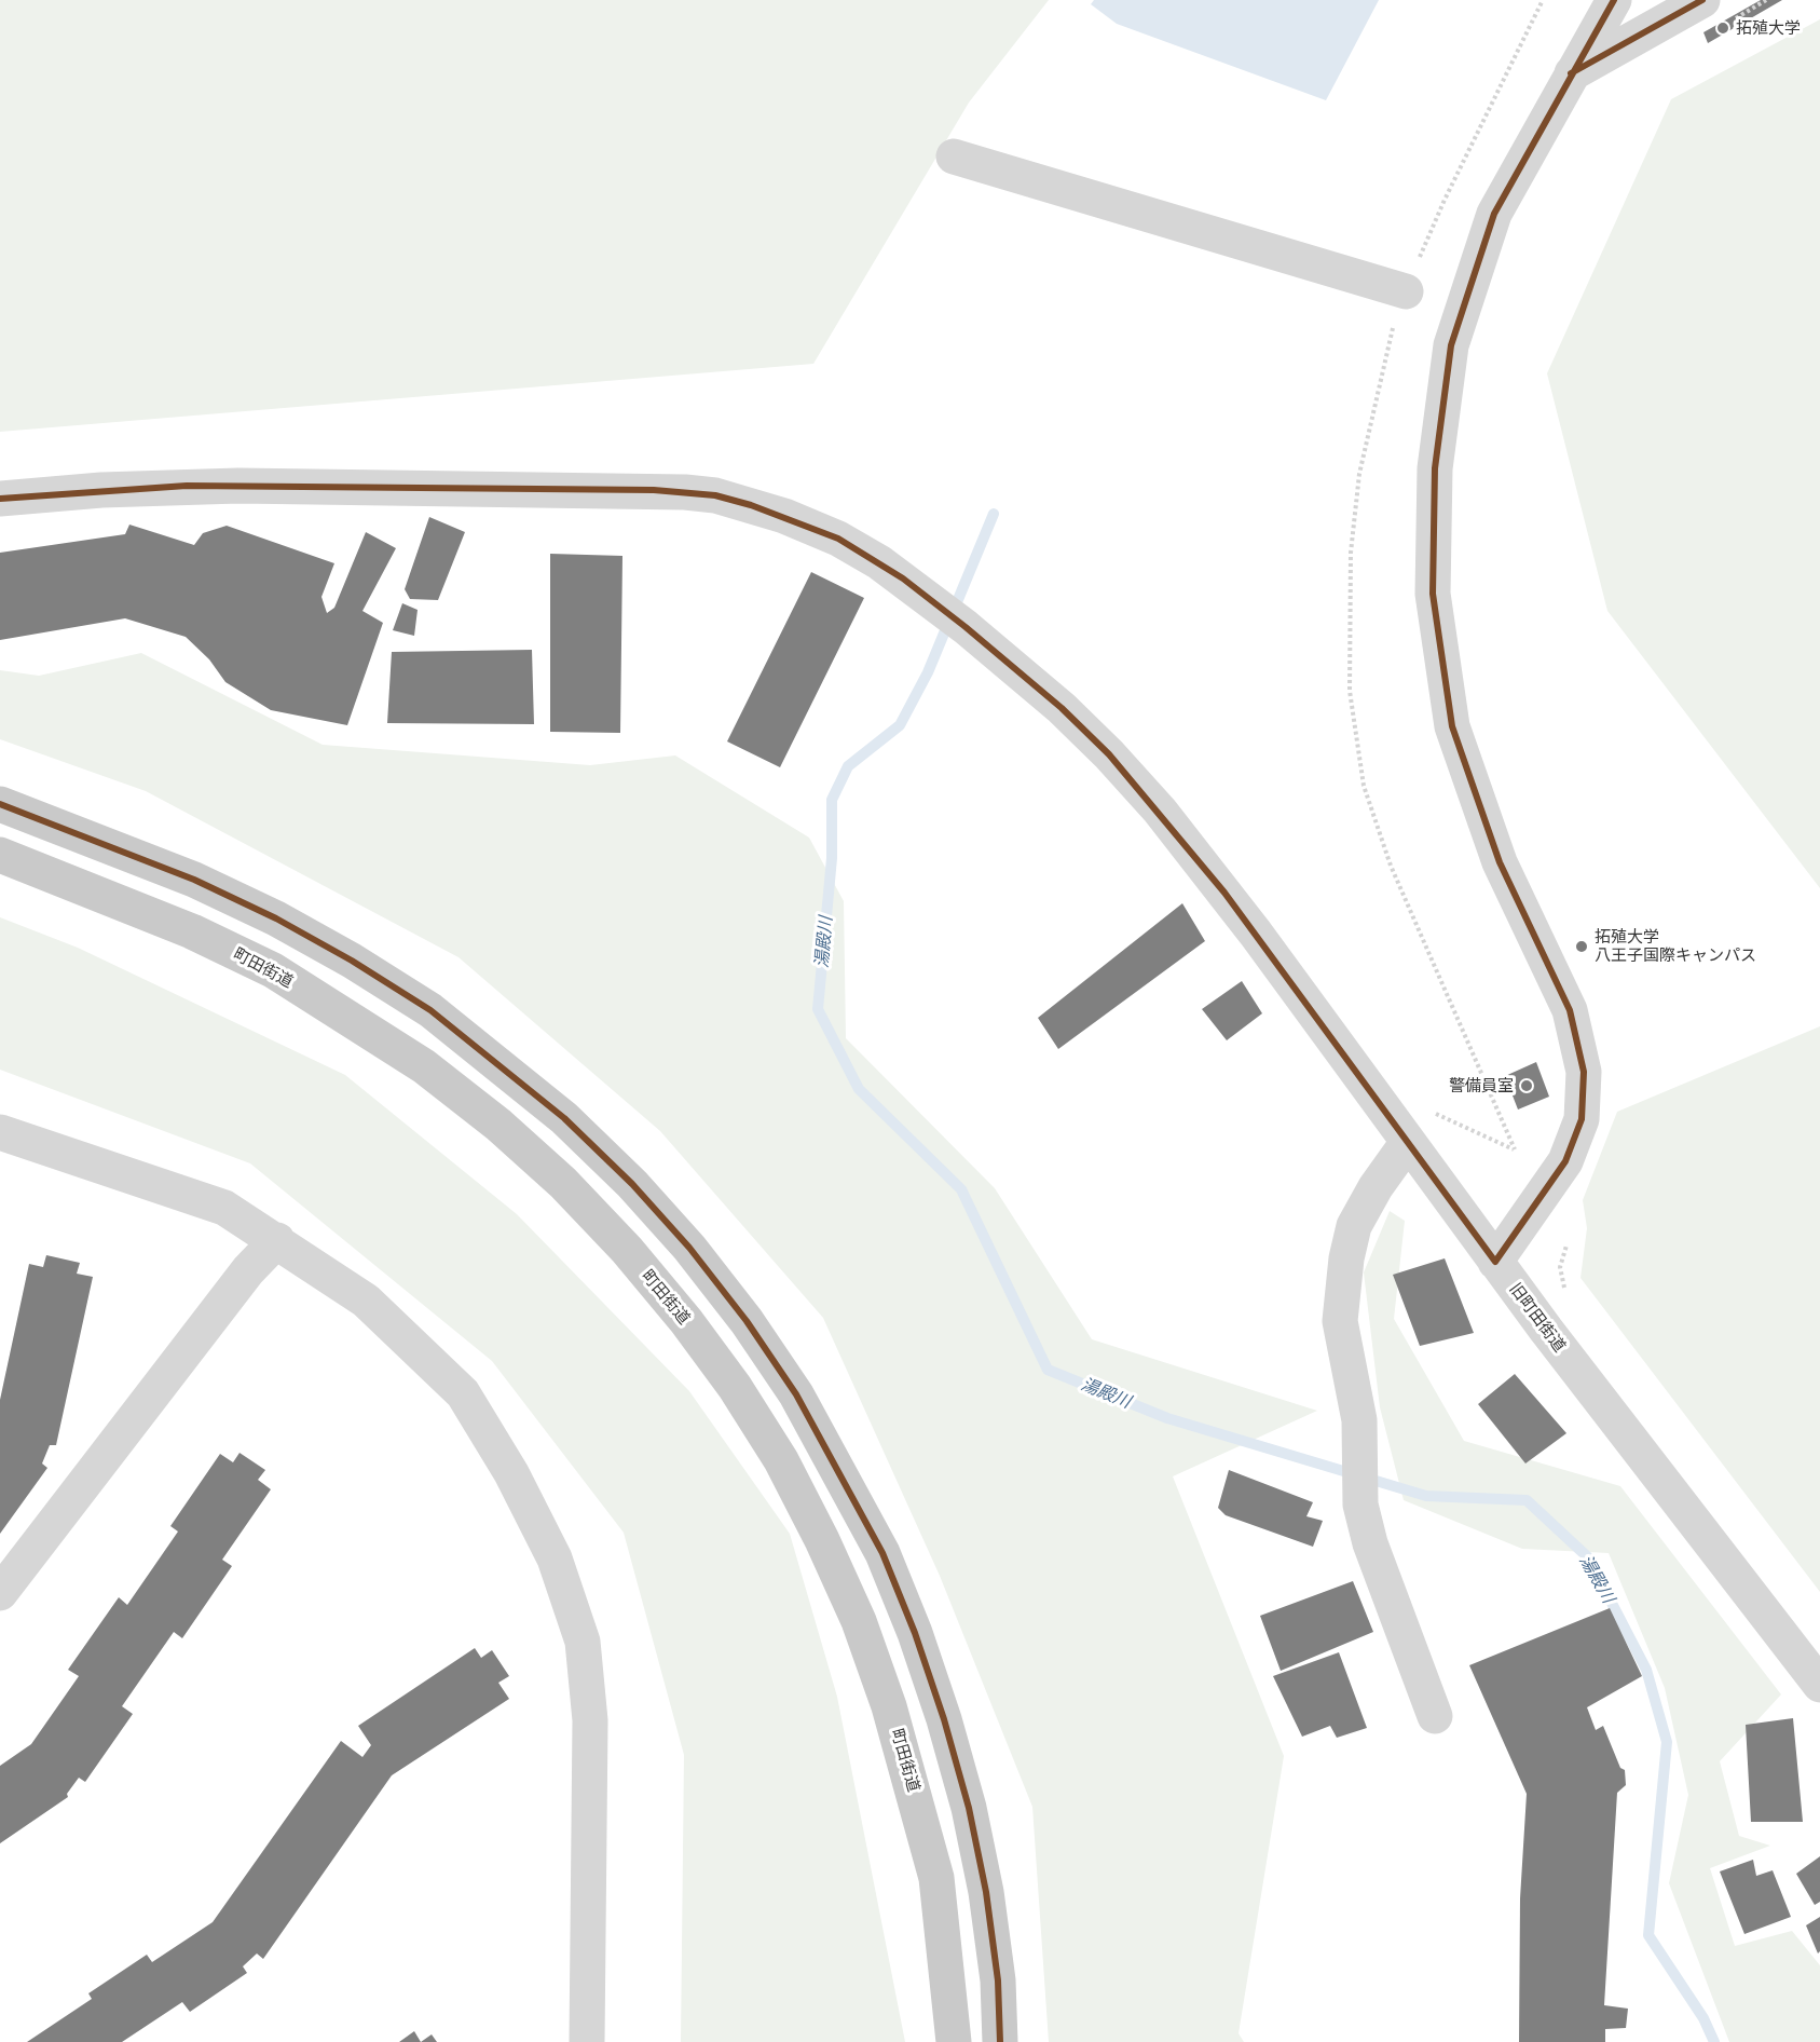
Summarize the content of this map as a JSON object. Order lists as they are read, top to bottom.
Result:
{
  "streets": {
    "main road": ["町田街道"],
    "street": ["旧町田街道"]
  },
  "water": ["湯殿川"],
  "places": ["拓殖大学", "拓殖大学 八王子国際キャンパス", "警備員室"]
}
